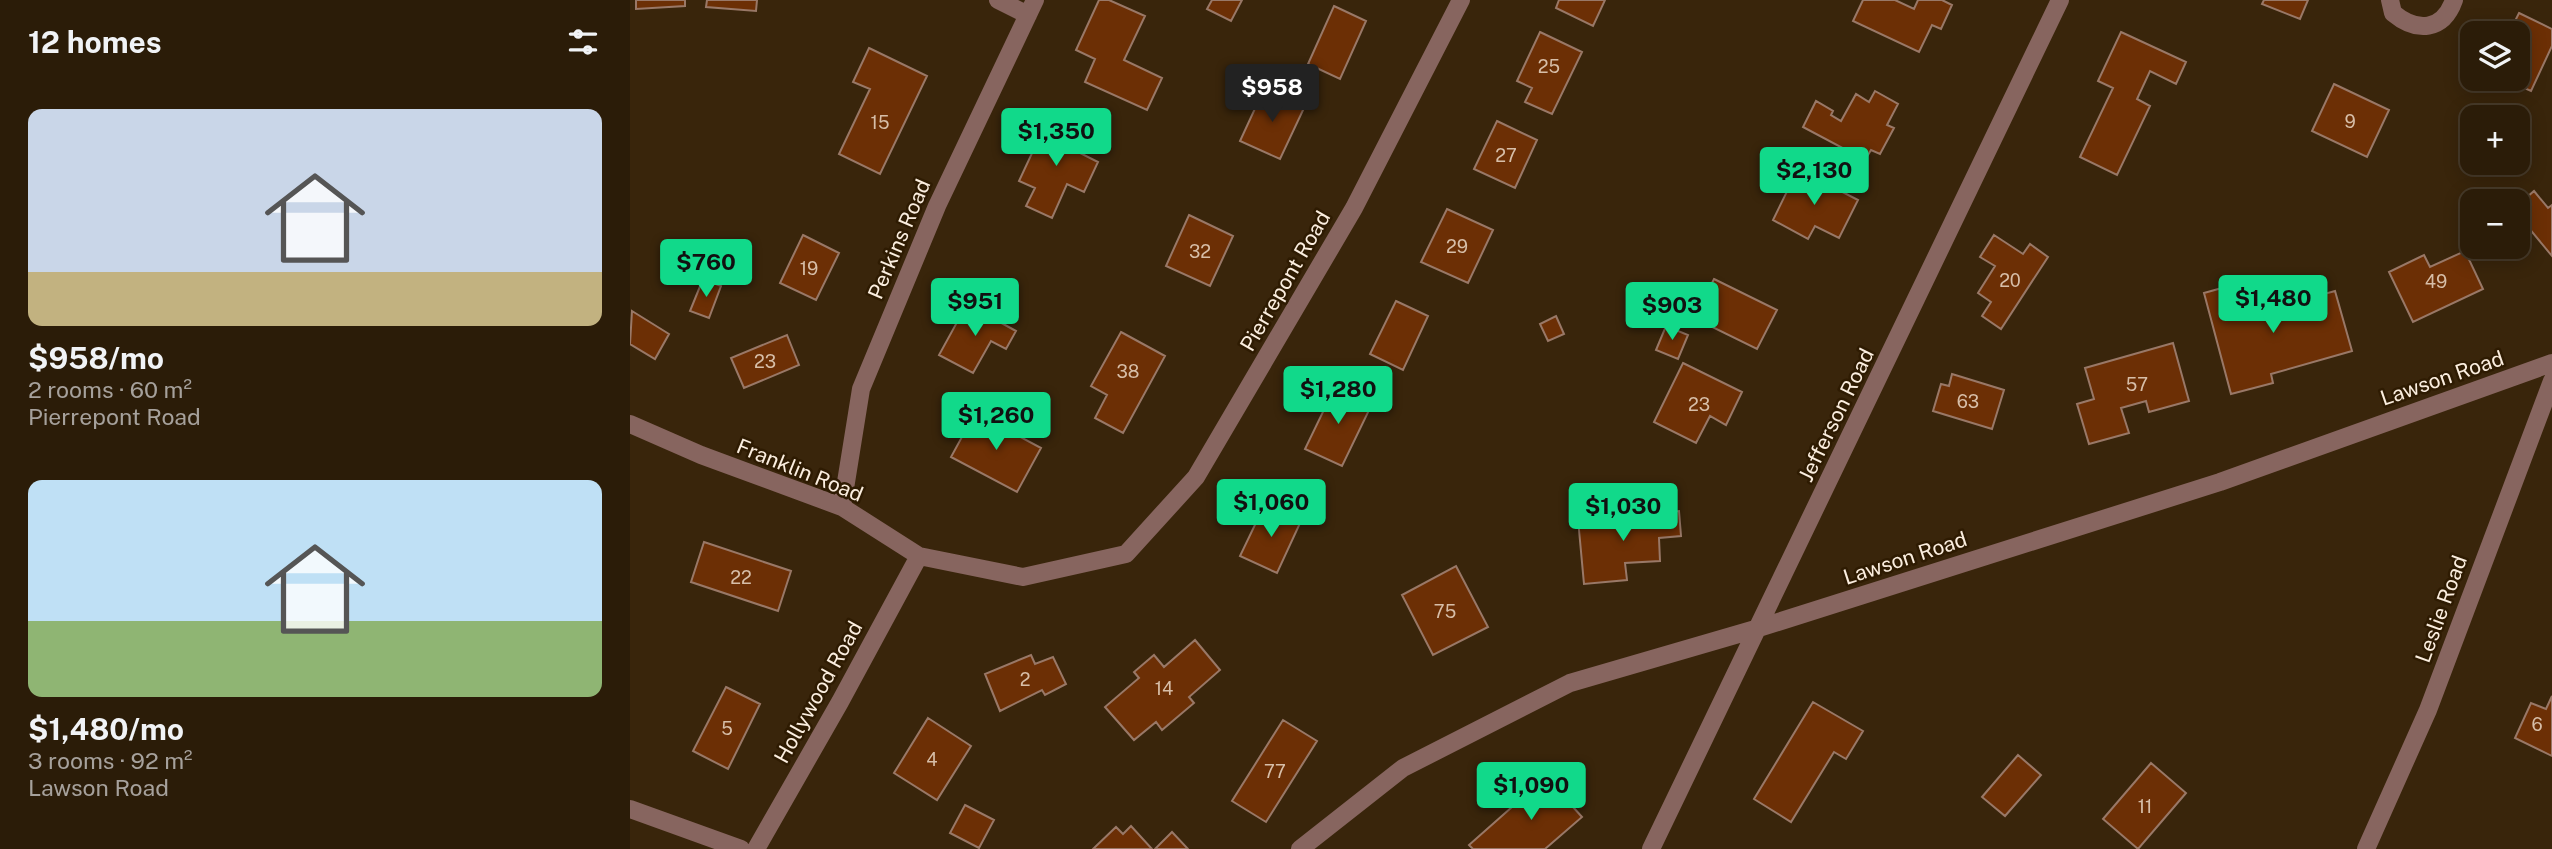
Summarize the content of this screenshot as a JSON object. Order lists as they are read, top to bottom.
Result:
{
  "streets": {
    "street": [
      "Perkins Road",
      "Pierrepont Road",
      "Lawson Road",
      "Jefferson Road",
      "Franklin Road",
      "Leslie Road",
      "Hollywood Road"
    ]
  },
  "crossings": [
    ["Perkins Road", "Franklin Road"],
    ["Pierrepont Road", "Franklin Road"],
    ["Lawson Road", "Jefferson Road"],
    ["Franklin Road", "Hollywood Road"]
  ],
  "house_numbers": [
    "25",
    "9",
    "15",
    "27",
    "29",
    "32",
    "19",
    "20",
    "49",
    "23",
    "38",
    "57",
    "63",
    "23",
    "22",
    "75",
    "2",
    "14",
    "6",
    "5",
    "4",
    "77",
    "11"
  ],
  "page": {
    "heading": "12 homes",
    "map_buttons": ["+", "−"],
    "price": [
      "$958",
      "$1,350",
      "$2,130",
      "$760",
      "$1,480",
      "$951",
      "$903",
      "$1,280",
      "$1,260",
      "$1,060",
      "$1,030",
      "$1,090"
    ],
    "list": [
      {
        "name": "$958/mo",
        "note": "2 rooms · 60 m² · Pierrepont Road"
      },
      {
        "name": "$1,480/mo",
        "note": "3 rooms · 92 m² · Lawson Road"
      }
    ]
  }
}
